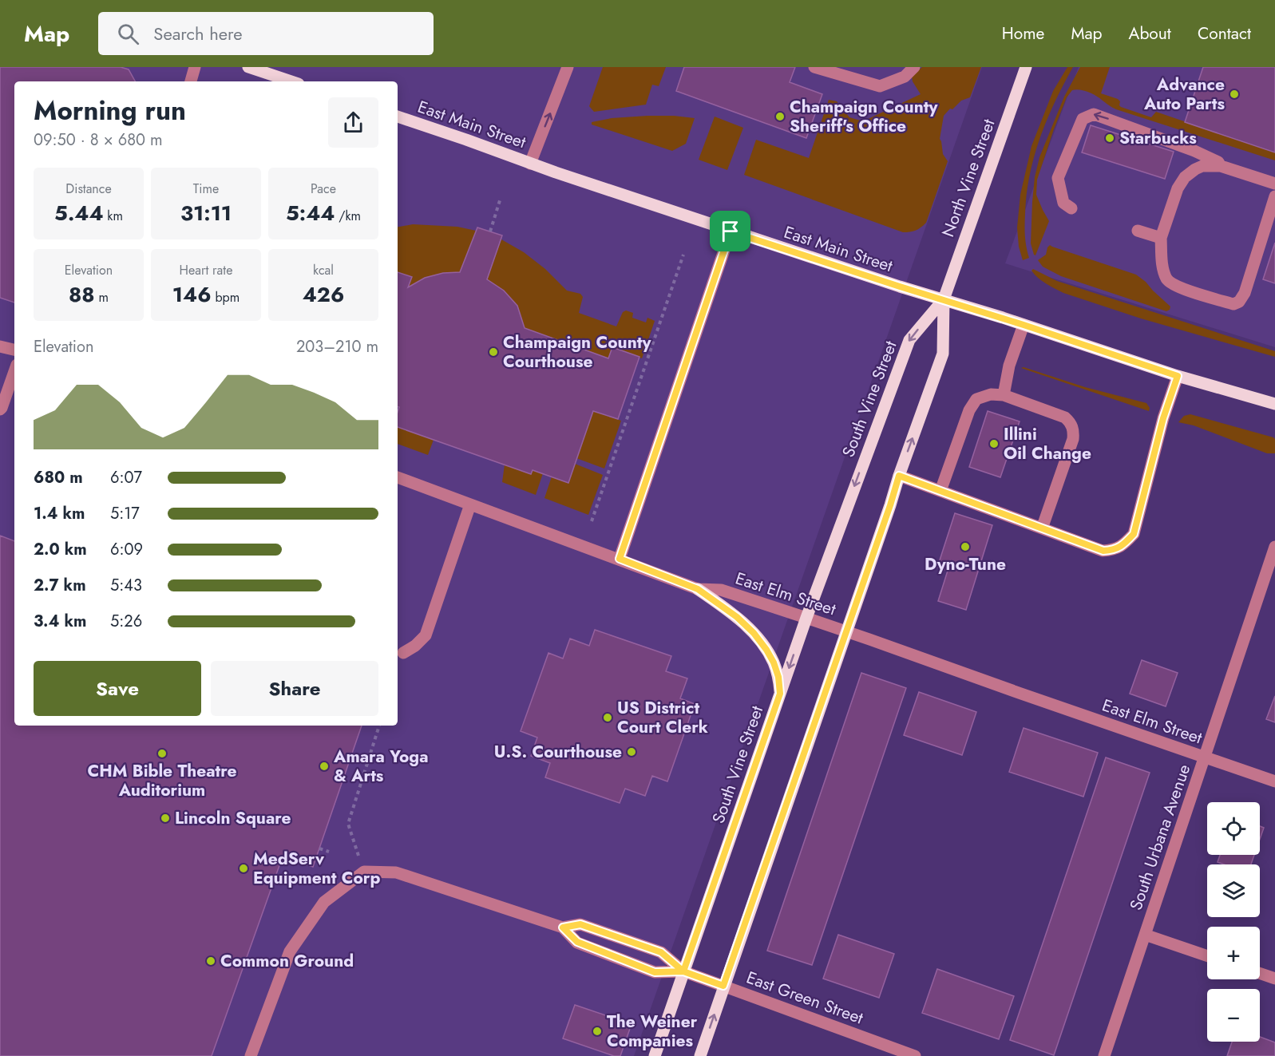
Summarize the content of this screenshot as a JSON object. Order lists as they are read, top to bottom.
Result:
{
  "streets": {
    "main road": ["East Main Street", "North Vine Street", "South Vine Street"],
    "street": ["East Elm Street", "South Urbana Avenue", "East Green Street"]
  },
  "crossings": [
    ["East Main Street", "North Vine Street"],
    ["East Main Street", "South Vine Street"],
    ["North Vine Street", "South Vine Street"],
    ["South Vine Street", "East Elm Street"],
    ["South Vine Street", "East Green Street"],
    ["East Elm Street", "South Urbana Avenue"]
  ],
  "places": [
    "Advance Auto Parts",
    "Champaign County Sheriff's Office",
    "Starbucks",
    "Champaign County Courthouse",
    "Illini Oil Change",
    "Dyno-Tune",
    "US District Court Clerk",
    "U.S. Courthouse",
    "CHM Bible Theatre Auditorium",
    "Amara Yoga & Arts",
    "Lincoln Square",
    "MedServ Equipment Corp",
    "Common Ground",
    "The Weiner Companies"
  ],
  "page": {
    "header": "Map",
    "search": "Search here",
    "nav": [
      "Home",
      "Map",
      "About",
      "Contact"
    ],
    "heading": ["Morning run", "09:50 · 8 × 680 m"],
    "stats": [
      ["Distance", "5.44 km"],
      ["Time", "31:11"],
      ["Pace", "5:44 /km"],
      ["Elevation", "88 m"],
      ["Heart rate", "146 bpm"],
      ["kcal", "426"]
    ],
    "chart": ["Elevation", "203–210 m"],
    "list": [
      {
        "name": "680 m",
        "note": "6:07"
      },
      {
        "name": "1.4 km",
        "note": "5:17"
      },
      {
        "name": "2.0 km",
        "note": "6:09"
      },
      {
        "name": "2.7 km",
        "note": "5:43"
      },
      {
        "name": "3.4 km",
        "note": "5:26"
      }
    ],
    "buttons": ["Save", "Share"],
    "map_buttons": ["+", "−"]
  }
}
